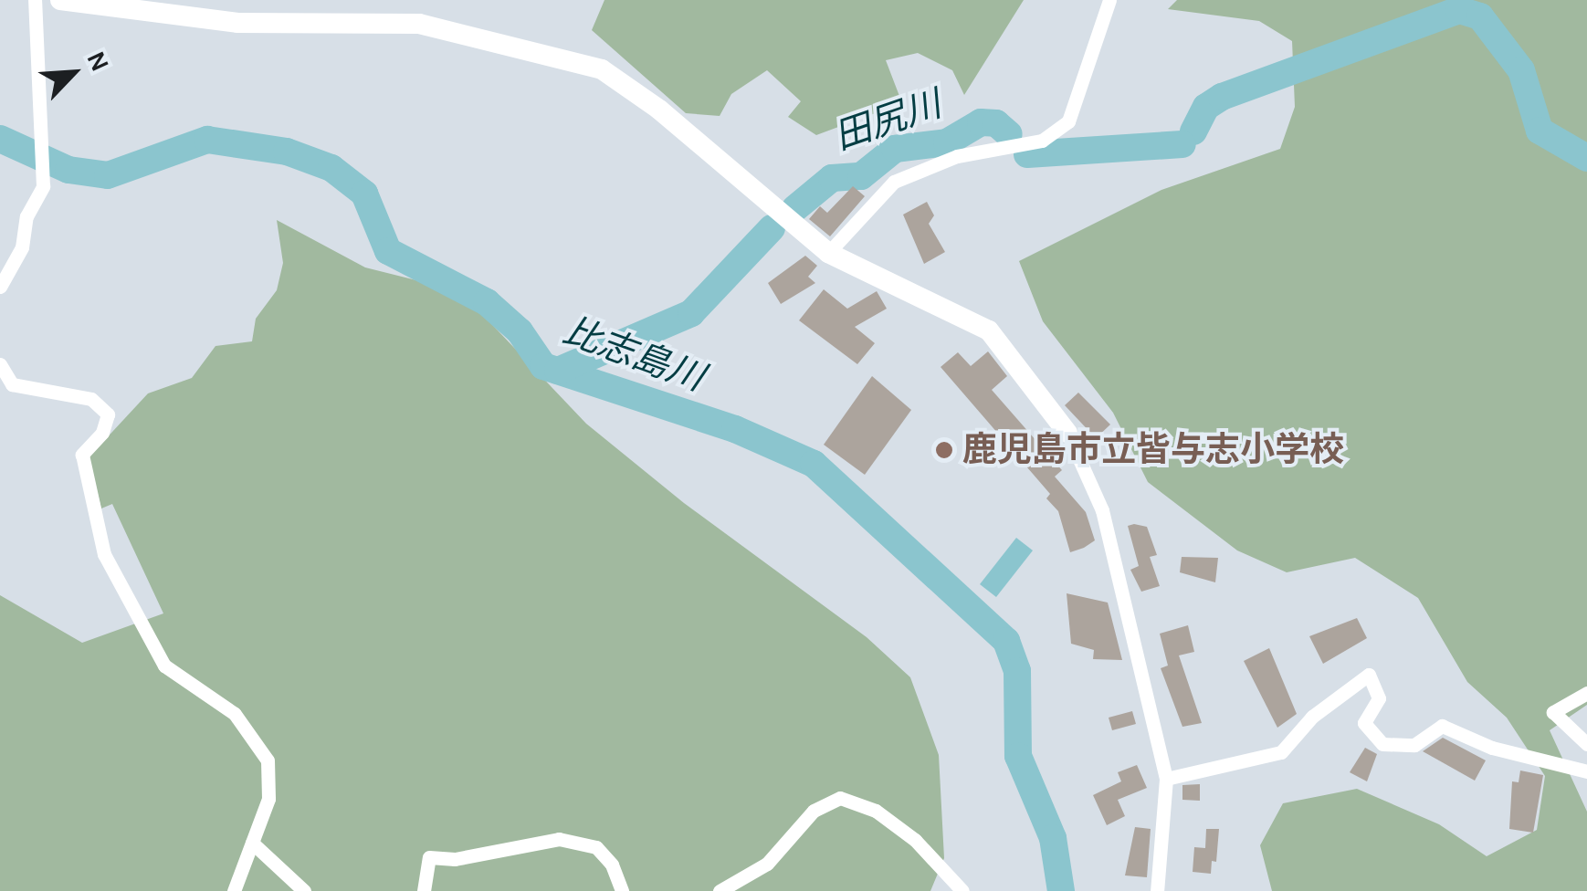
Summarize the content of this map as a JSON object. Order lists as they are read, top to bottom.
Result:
{
  "water": ["田尻川", "比志島川"],
  "places": ["鹿児島市立皆与志小学校"],
  "north": "top right"
}
